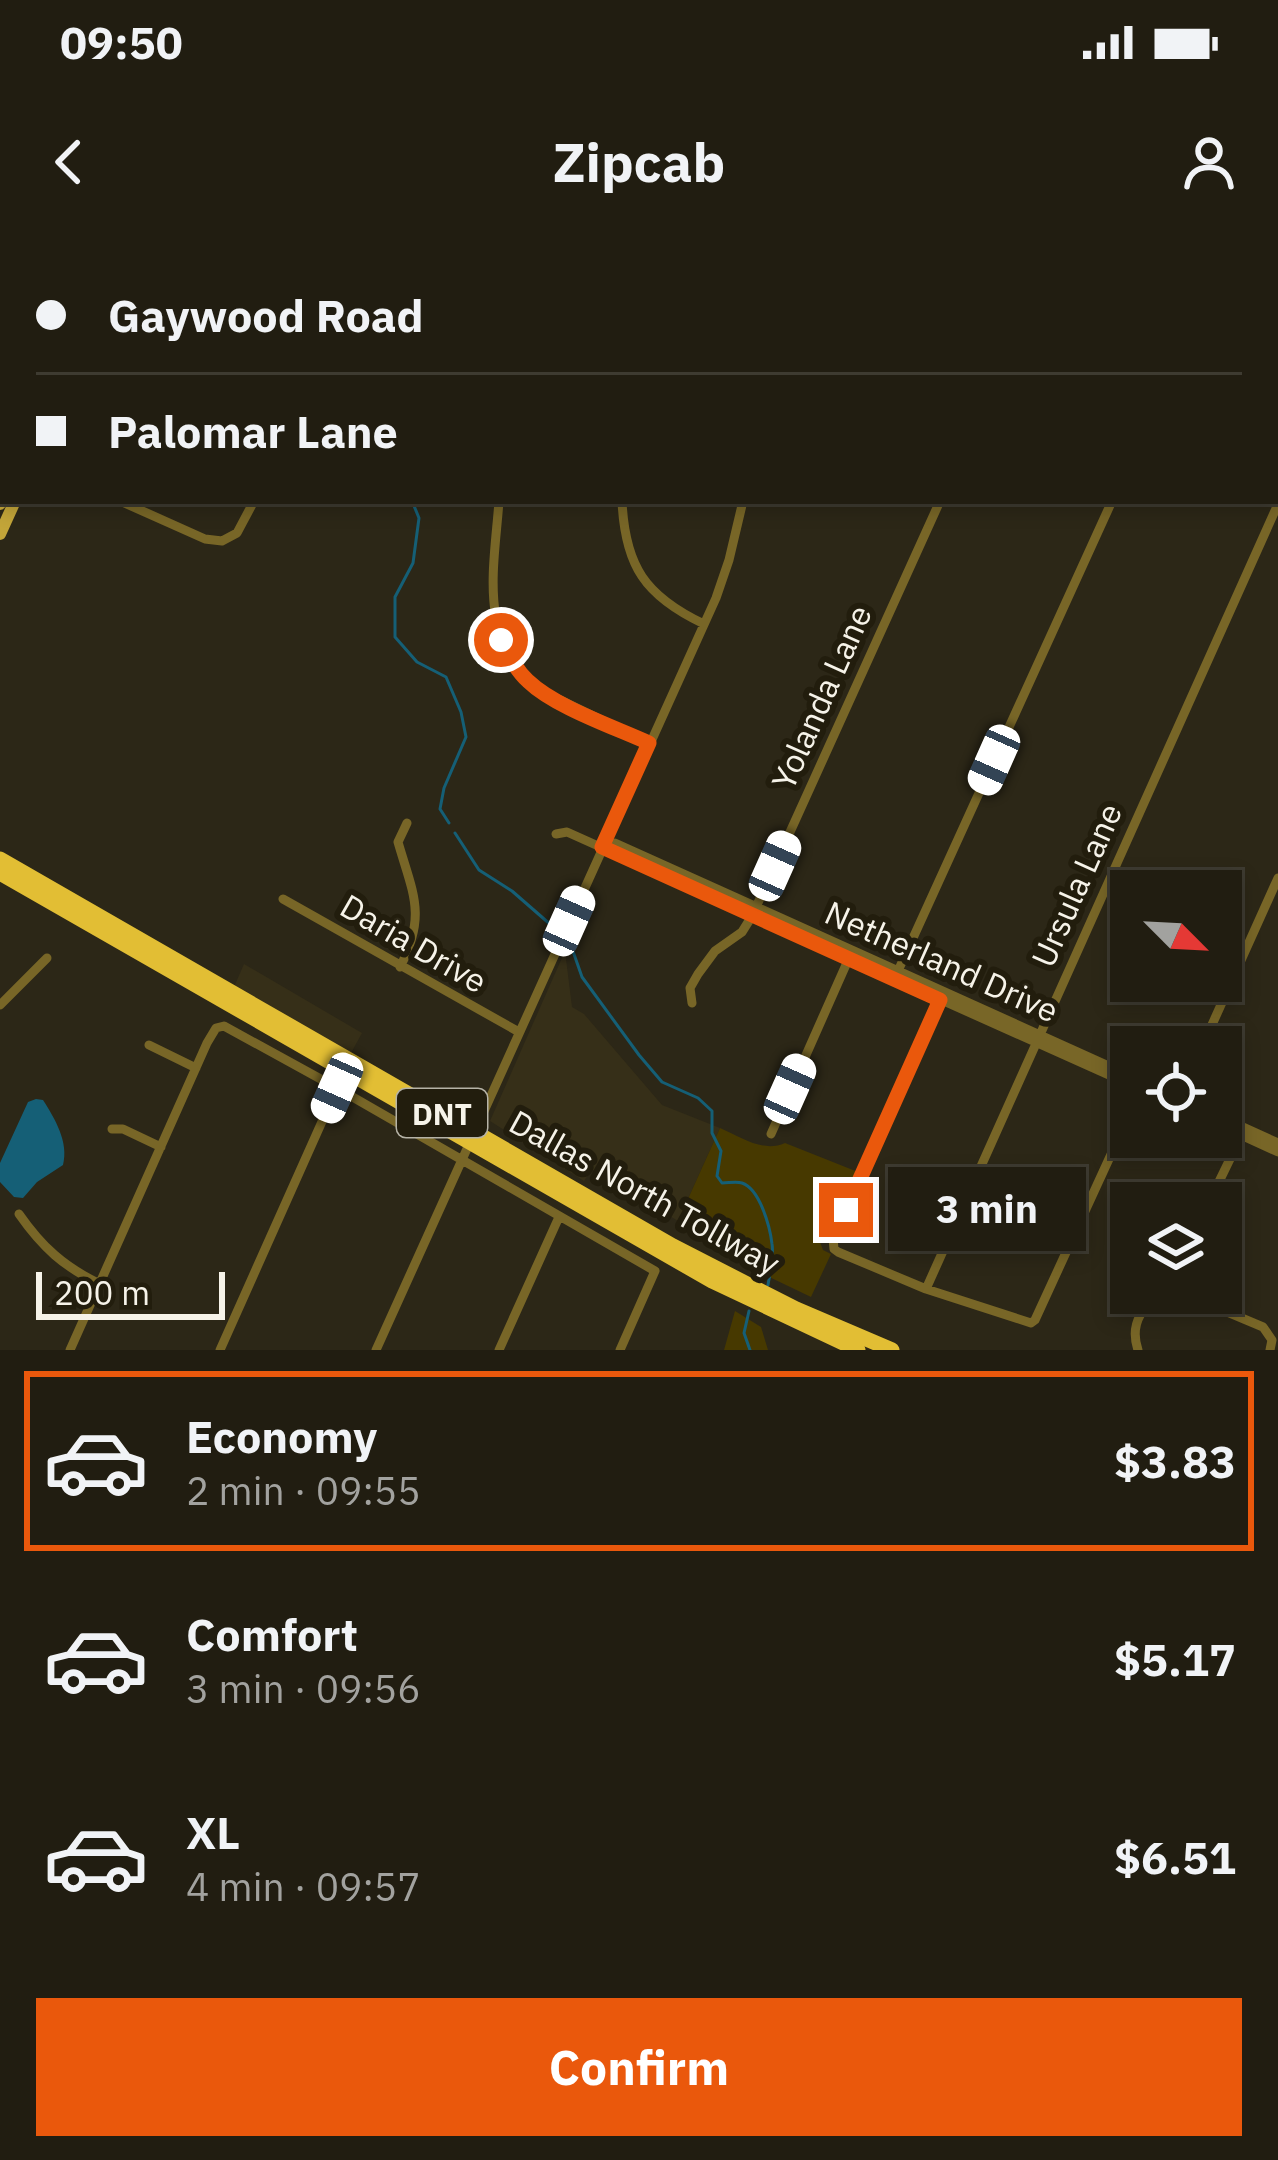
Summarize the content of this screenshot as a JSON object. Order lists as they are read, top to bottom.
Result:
{
  "streets": {
    "highway": ["DNT", "Dallas North Tollway"],
    "street": [
      "Yolanda Lane",
      "Ursula Lane",
      "Daria Drive",
      "Netherland Drive"
    ]
  },
  "crossings": [
    ["Yolanda Lane", "Netherland Drive"],
    ["Ursula Lane", "Netherland Drive"]
  ],
  "scale_bar": "200 m",
  "north": "bottom right",
  "page": {
    "status": "09:50",
    "header": "Zipcab",
    "banner": ["Gaywood Road", "Palomar Lane"],
    "bubble": "3 min",
    "scale": "200 m",
    "list": [
      {
        "name": "Economy",
        "note": "2 min · 09:55",
        "value": "$3.83"
      },
      {
        "name": "Comfort",
        "note": "3 min · 09:56",
        "value": "$5.17"
      },
      {
        "name": "XL",
        "note": "4 min · 09:57",
        "value": "$6.51"
      }
    ],
    "buttons": "Confirm"
  }
}
